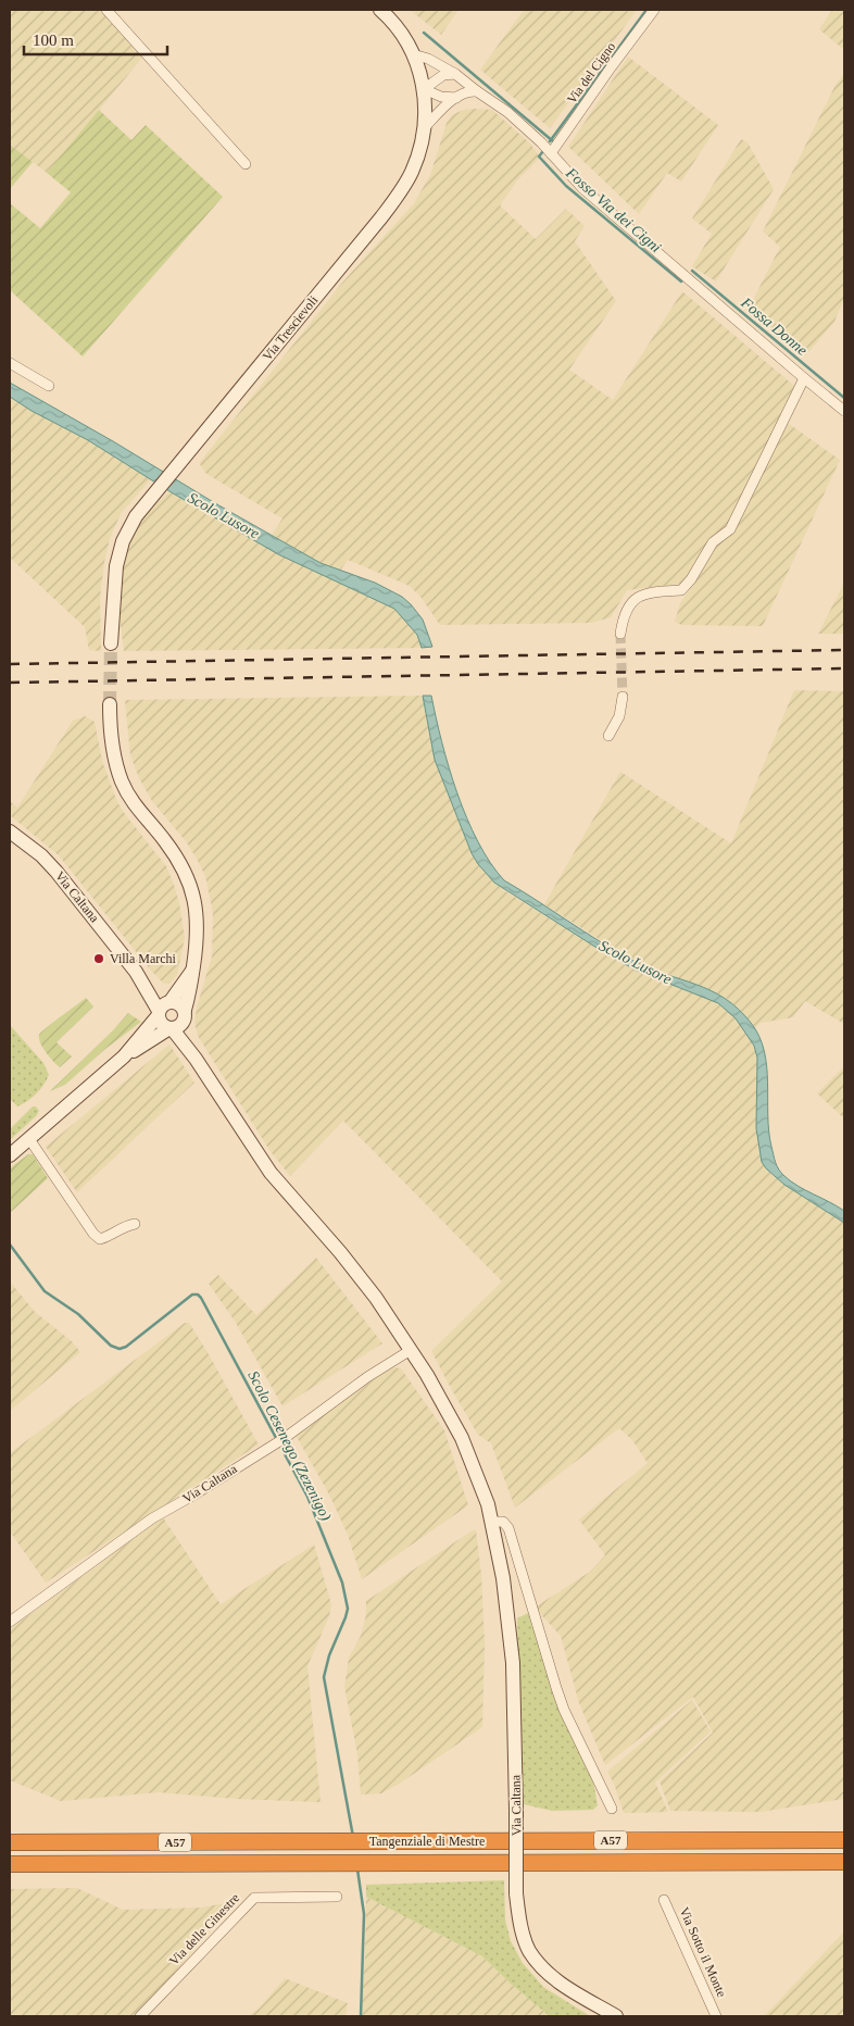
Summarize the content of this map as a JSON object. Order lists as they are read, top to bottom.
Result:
{
  "streets": {
    "highway": ["A57", "Tangenziale di Mestre"],
    "main road": ["Via Trescievoli", "Via Caltana"],
    "street": ["Via del Cigno", "Via delle Ginestre", "Via Sotto il Monte"]
  },
  "water": [
    "Fosso Via dei Cigni",
    "Fossa Donne",
    "Scolo Lusore",
    "Scolo Cesenego (Zezenigo)"
  ],
  "places": ["Villa Marchi"],
  "scale_bar": "100 m"
}
